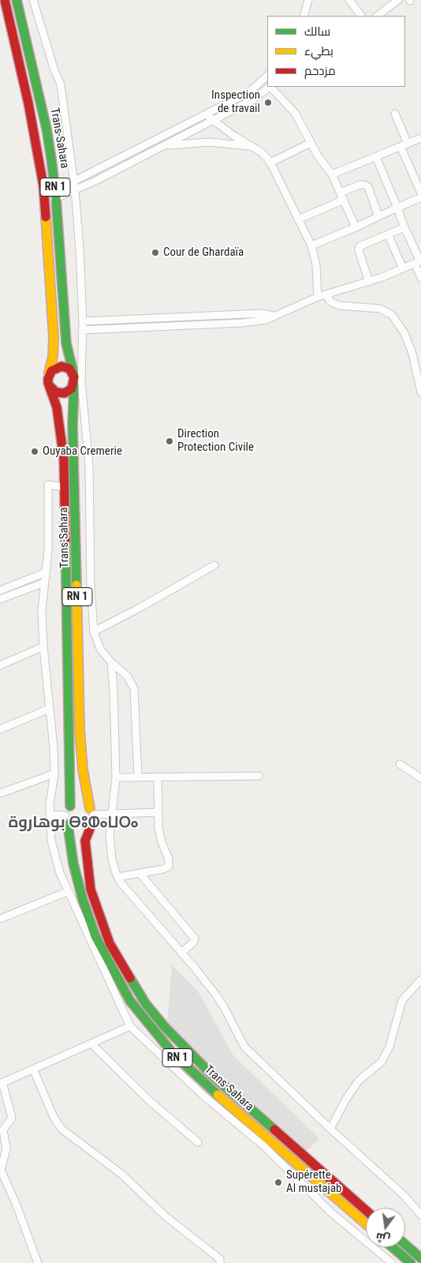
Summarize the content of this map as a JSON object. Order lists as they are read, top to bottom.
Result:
{
  "streets": {
    "highway": ["Trans-Sahara", "RN 1"]
  },
  "districts": ["بوهاروة ⴱⵓⵀⴰⵡⵔⴰ"],
  "places": [
    "Inspection de travail",
    "Cour de Ghardaïa",
    "Direction Protection Civile",
    "Ouyaba Cremerie",
    "Supérette Al mustajab"
  ],
  "legend": ["سالك", "بطيء", "مزدحم"],
  "north": "bottom"
}
